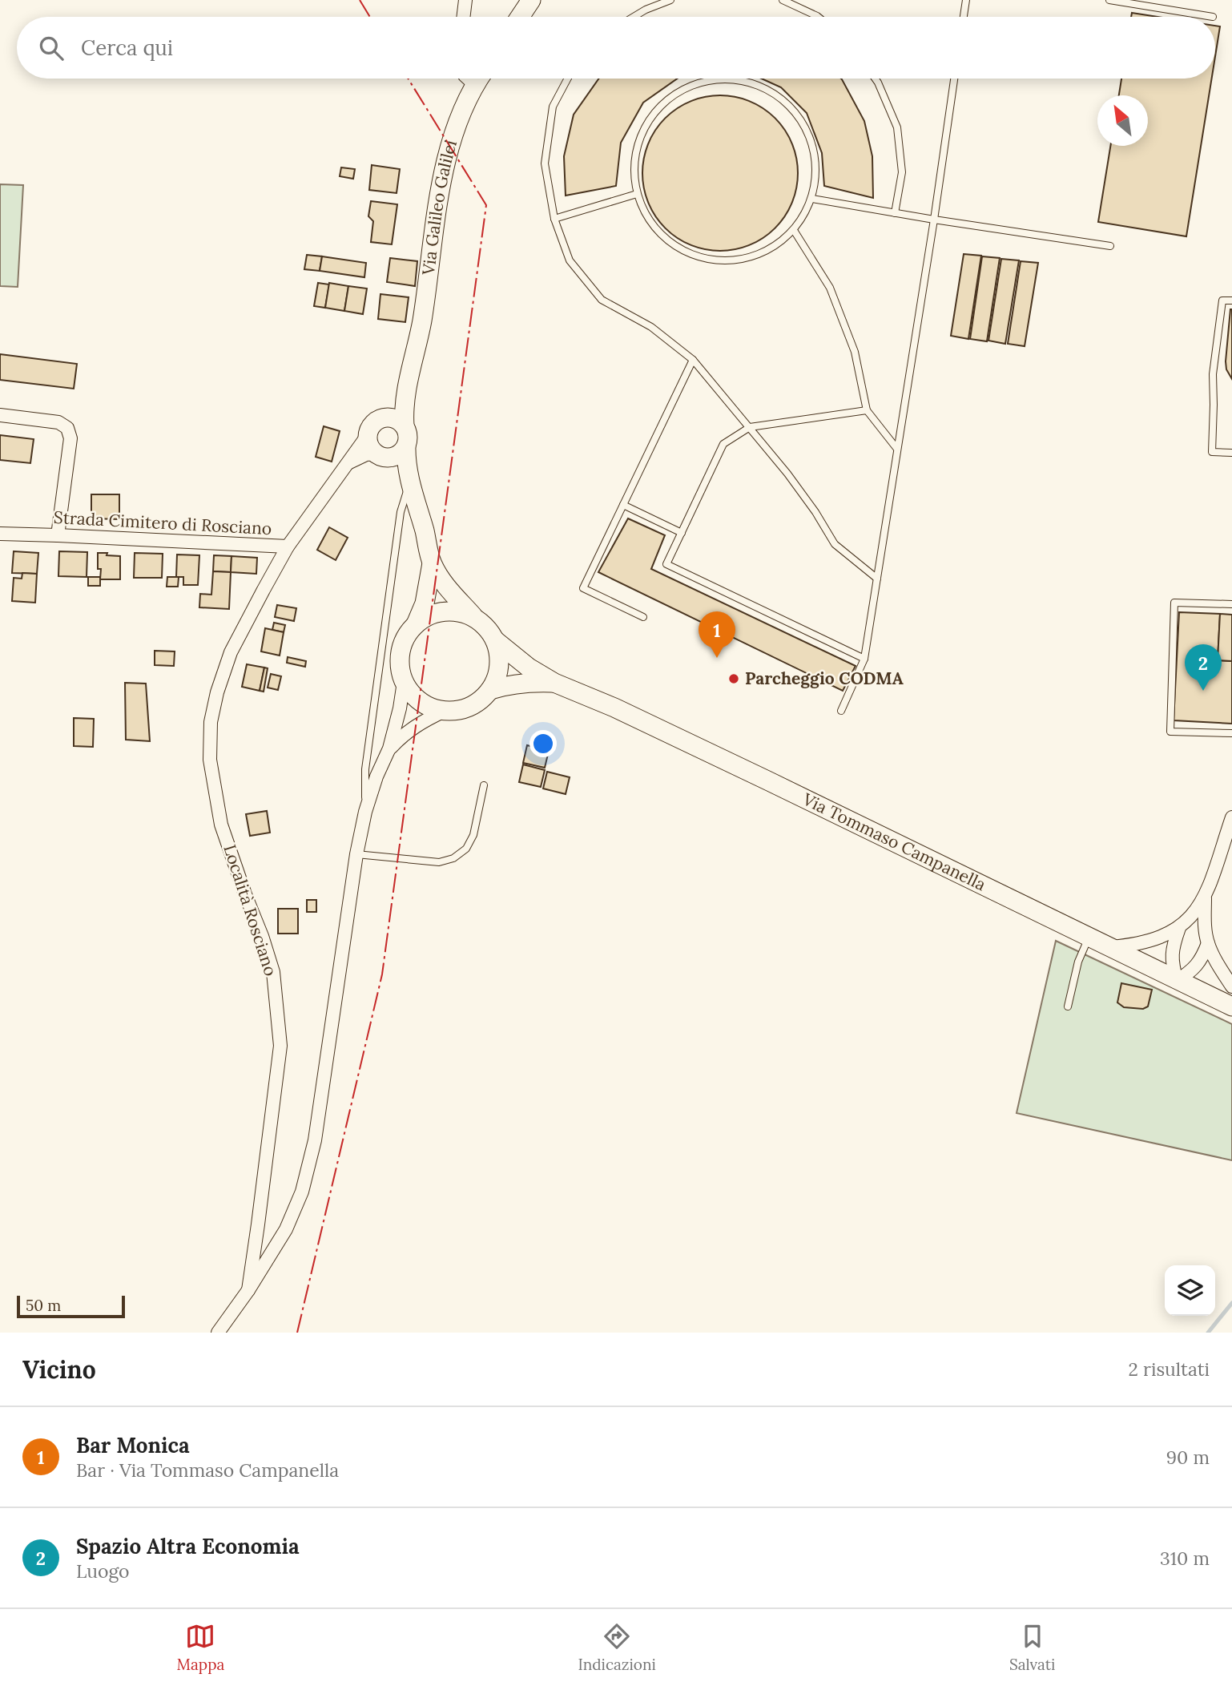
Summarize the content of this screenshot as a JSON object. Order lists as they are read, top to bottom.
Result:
{
  "streets": {
    "main road": ["Via Galileo Galilei", "Via Tommaso Campanella"],
    "street": ["Strada Cimitero di Rosciano", "Località Rosciano"]
  },
  "crossings": [
    ["Strada Cimitero di Rosciano", "Località Rosciano"],
    ["Via Tommaso Campanella", "Località Rosciano"]
  ],
  "places": ["Parcheggio CODMA"],
  "scale_bar": "50 m",
  "north": "top left",
  "page": {
    "search": "Cerca qui",
    "pins": ["1", "2"],
    "scale": "50 m",
    "heading": ["Vicino", "2 risultati"],
    "list": [
      {
        "mark": "1",
        "name": "Bar Monica",
        "note": "Bar · Via Tommaso Campanella",
        "value": "90 m"
      },
      {
        "mark": "2",
        "name": "Spazio Altra Economia",
        "note": "Luogo",
        "value": "310 m"
      }
    ],
    "nav": ["Mappa", "Indicazioni", "Salvati"]
  }
}
